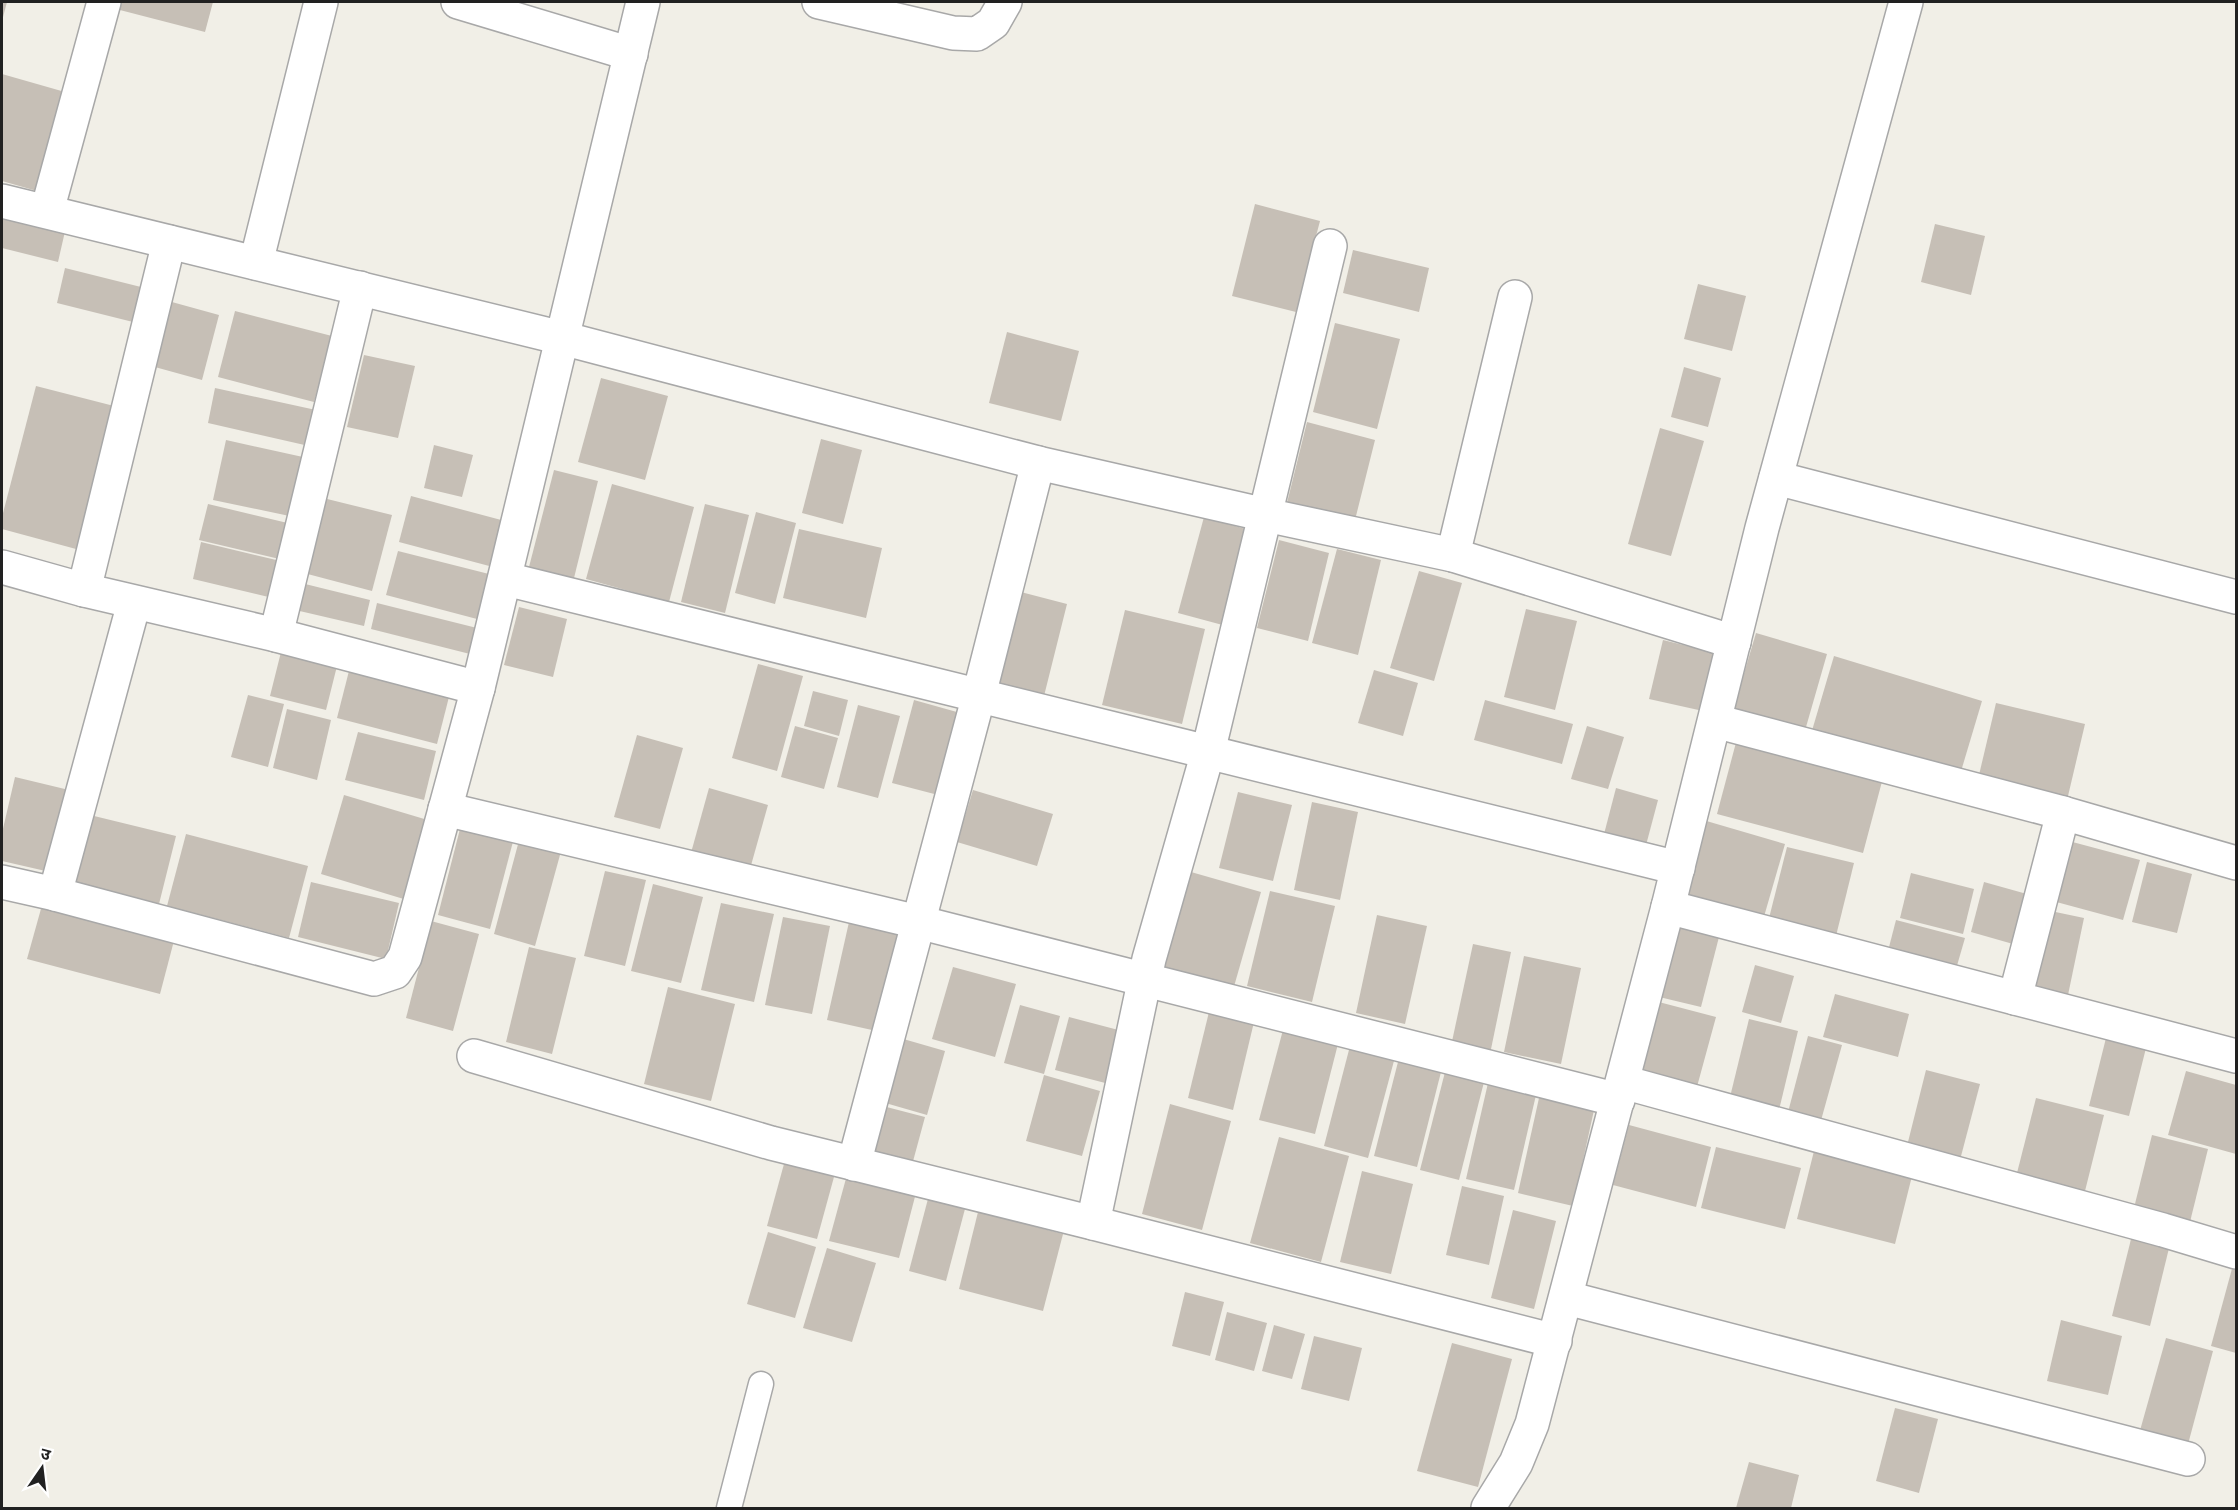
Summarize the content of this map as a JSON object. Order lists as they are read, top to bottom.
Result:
{
  "north": "top"
}
